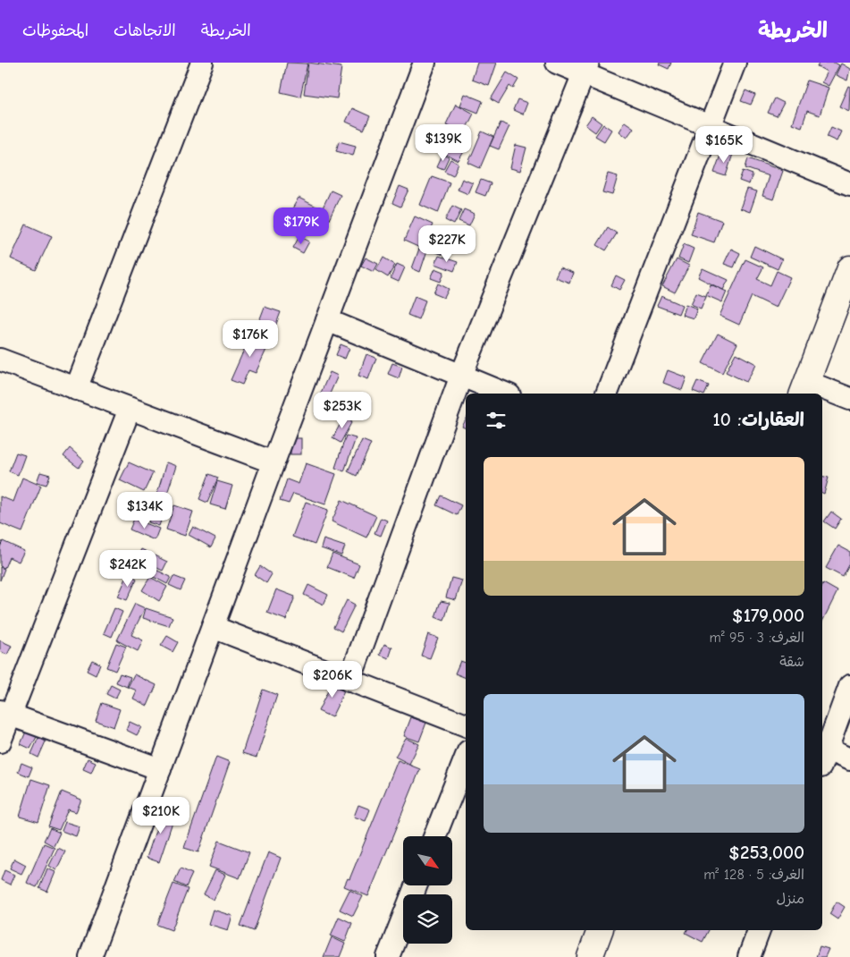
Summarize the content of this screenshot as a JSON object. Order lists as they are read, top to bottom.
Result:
{
  "north": "bottom right",
  "page": {
    "header": "الخريطة",
    "nav": ["الخريطة", "الاتجاهات", "المحفوظات"],
    "price": [
      "$139K",
      "$165K",
      "$179K",
      "$227K",
      "$176K",
      "$253K",
      "$134K",
      "$242K",
      "$206K",
      "$210K"
    ],
    "heading": "العقارات: 10",
    "list": [
      {
        "name": "$179,000",
        "note": "الغرف: 3 · 95 m² · شقة"
      },
      {
        "name": "$253,000",
        "note": "الغرف: 5 · 128 m² · منزل"
      }
    ]
  }
}
